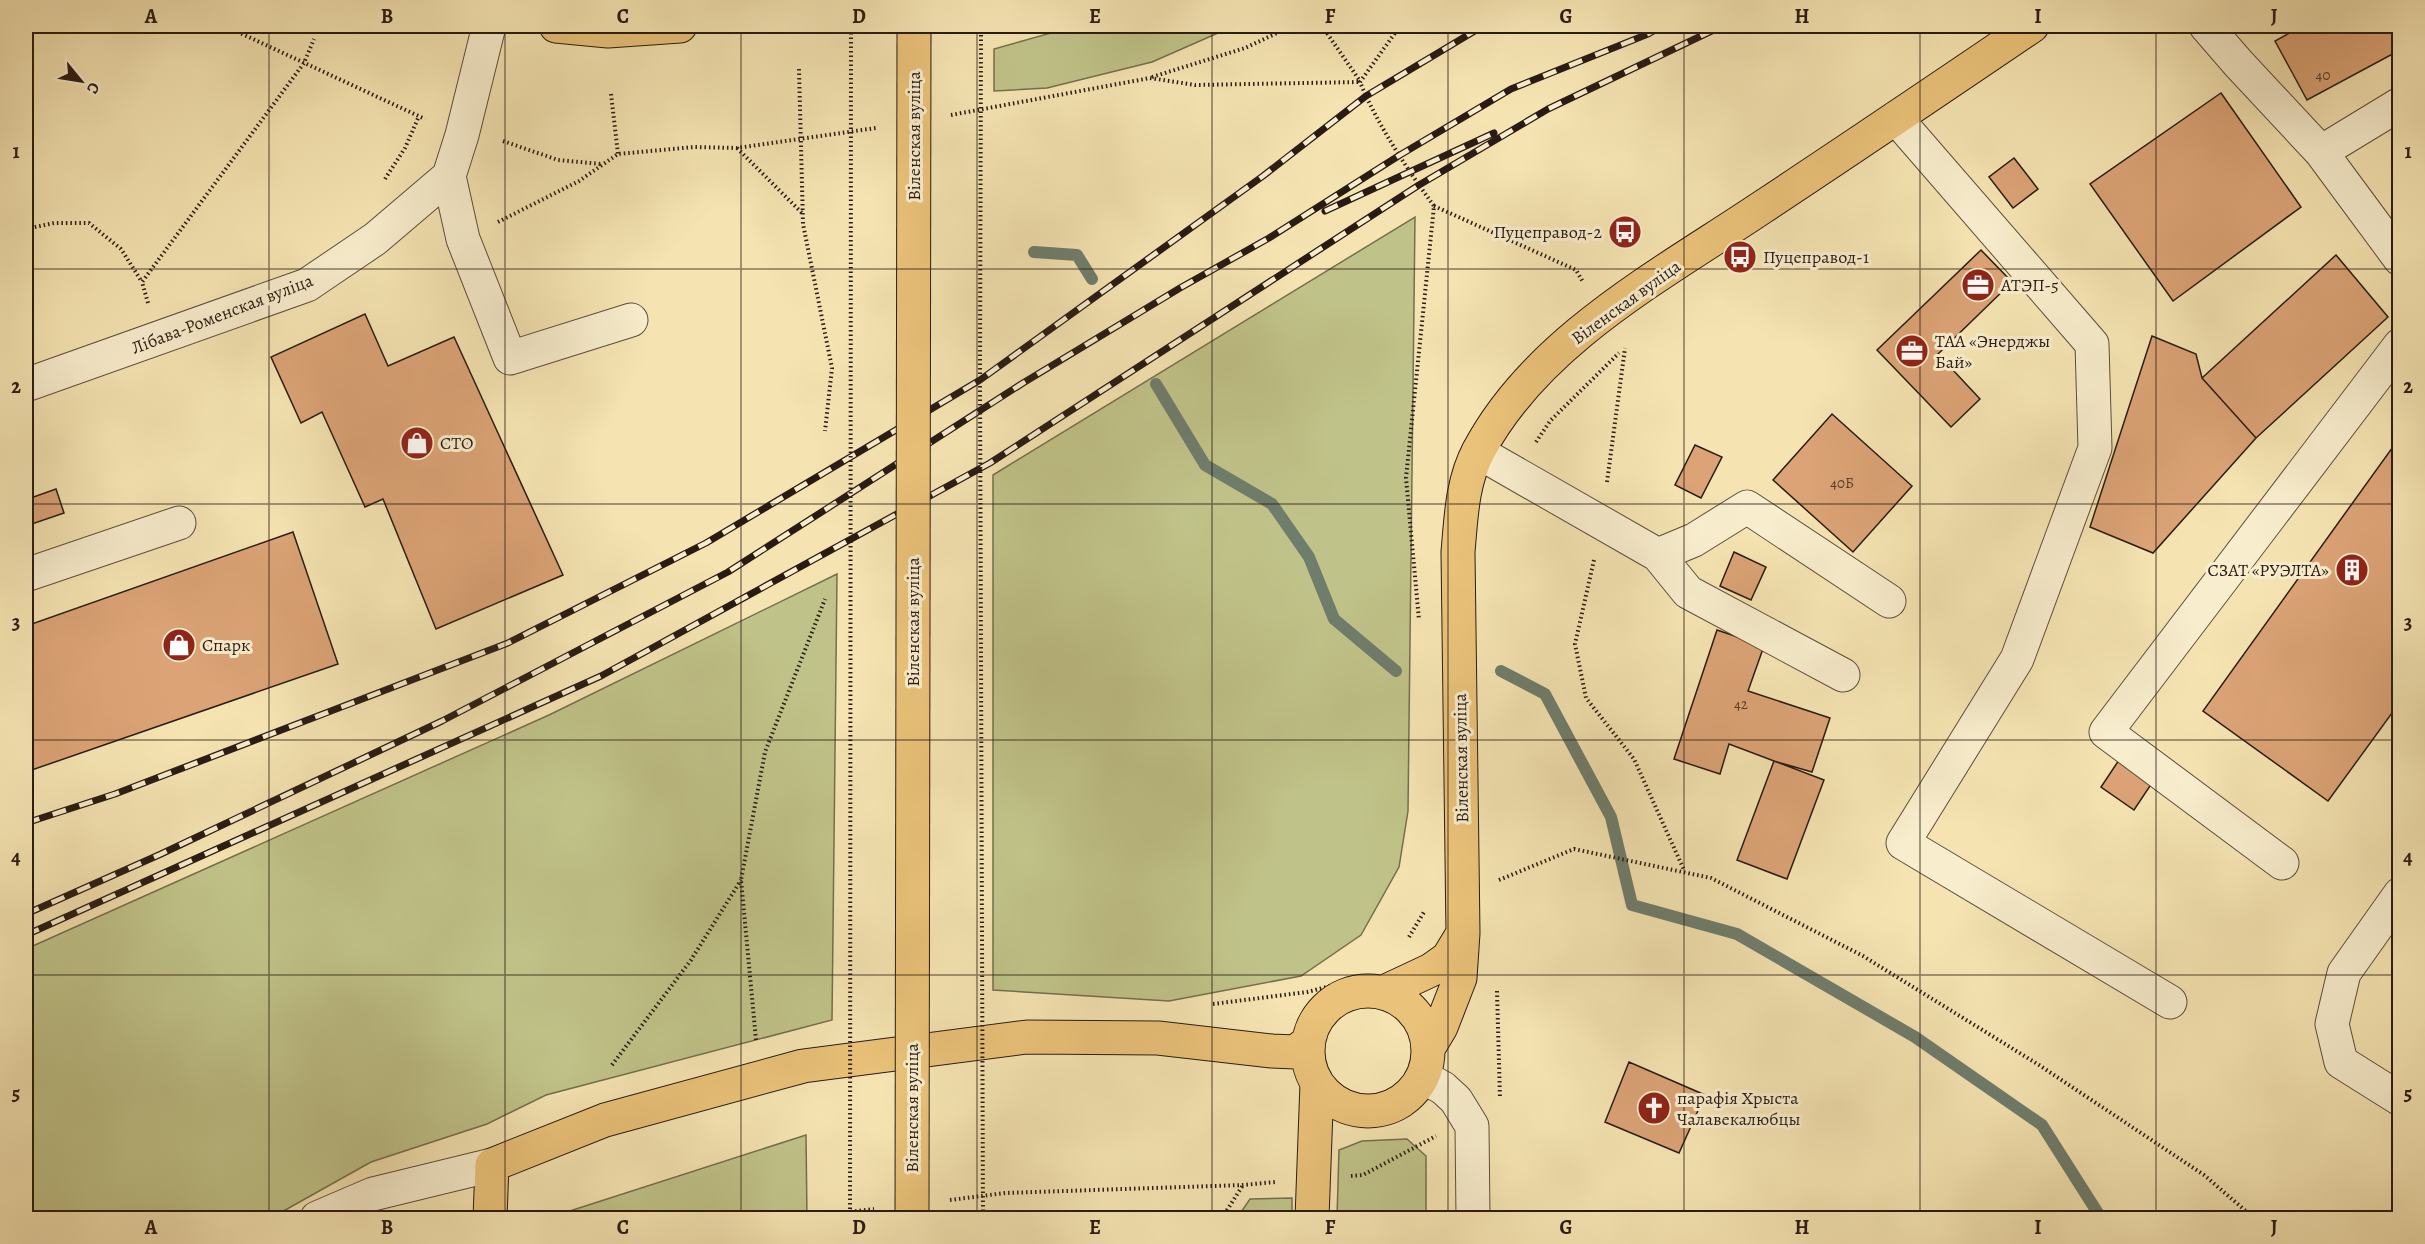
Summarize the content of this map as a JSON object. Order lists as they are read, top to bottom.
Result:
{
  "streets": {
    "main road": ["Віленская вуліца"],
    "street": ["Лібава-Роменская вуліца"]
  },
  "places": {
    "bus stop": ["Пуцеправод-2", "Пуцеправод-1"],
    "office": ["АТЭП-5", "ТАА «Энерджы Бай»"],
    "shop": ["СТО", "Спарк"],
    "building": ["СЗАТ «РУЭЛТА»"],
    "church": ["парафія Хрыста Чалавекалюбцы"]
  },
  "house_numbers": ["40", "40Б", "42"],
  "north": "bottom right",
  "grid": {
    "columns": [
      "A",
      "B",
      "C",
      "D",
      "E",
      "F",
      "G",
      "H",
      "I",
      "J"
    ],
    "rows": [
      "1",
      "2",
      "3",
      "4",
      "5"
    ]
  }
}
